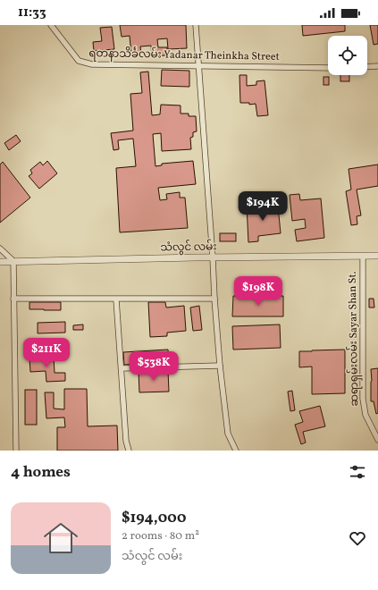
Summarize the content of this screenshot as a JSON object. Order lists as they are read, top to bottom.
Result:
{
  "streets": {
    "street": ["ရတနာသိင်္ခလမ်း Yadanar Theinkha Street", "သံလွင် လမ်း", "ဆရာရှမ်းလမ်း Sayar Shan St."]
  },
  "crossings": [
    ["သံလွင် လမ်း", "ဆရာရှမ်းလမ်း Sayar Shan St."]
  ],
  "page": {
    "status": "11:33",
    "price": [
      "$194K",
      "$198K",
      "$211K",
      "$538K"
    ],
    "heading": "4 homes",
    "list": [
      {
        "name": "$194,000",
        "note": "2 rooms · 80 m² · သံလွင် လမ်း"
      }
    ]
  }
}
